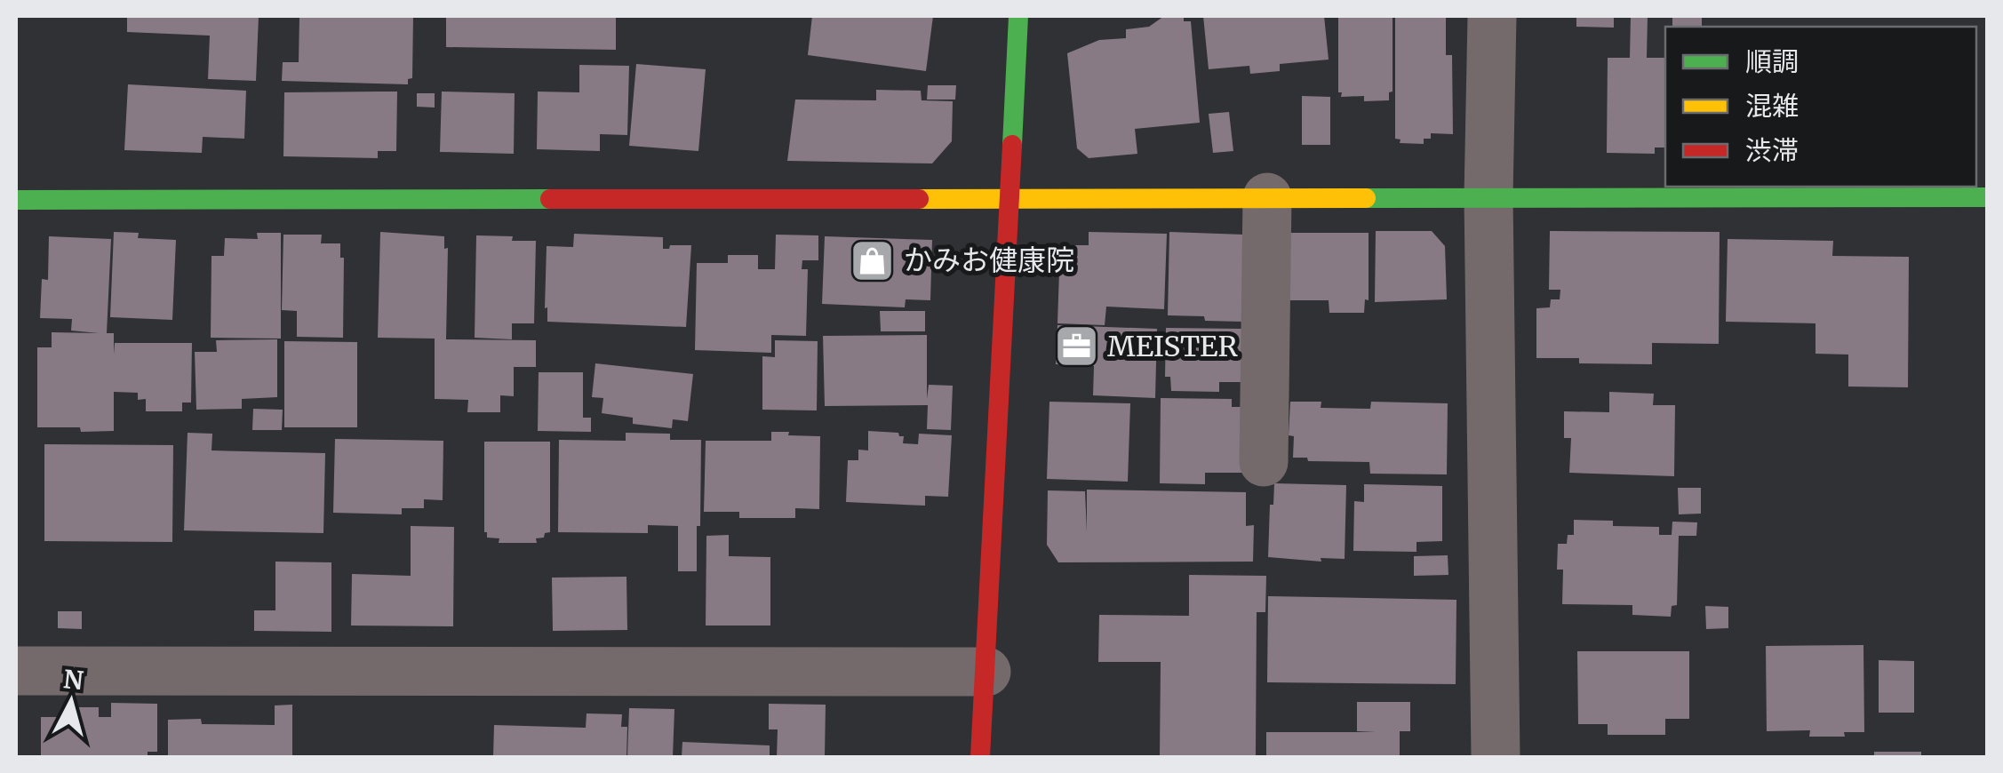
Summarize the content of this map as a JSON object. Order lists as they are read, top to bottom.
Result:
{
  "places": {
    "shop": ["かみお健康院"],
    "office": ["MEISTER"]
  },
  "legend": ["順調", "混雑", "渋滞"],
  "north": "top"
}
